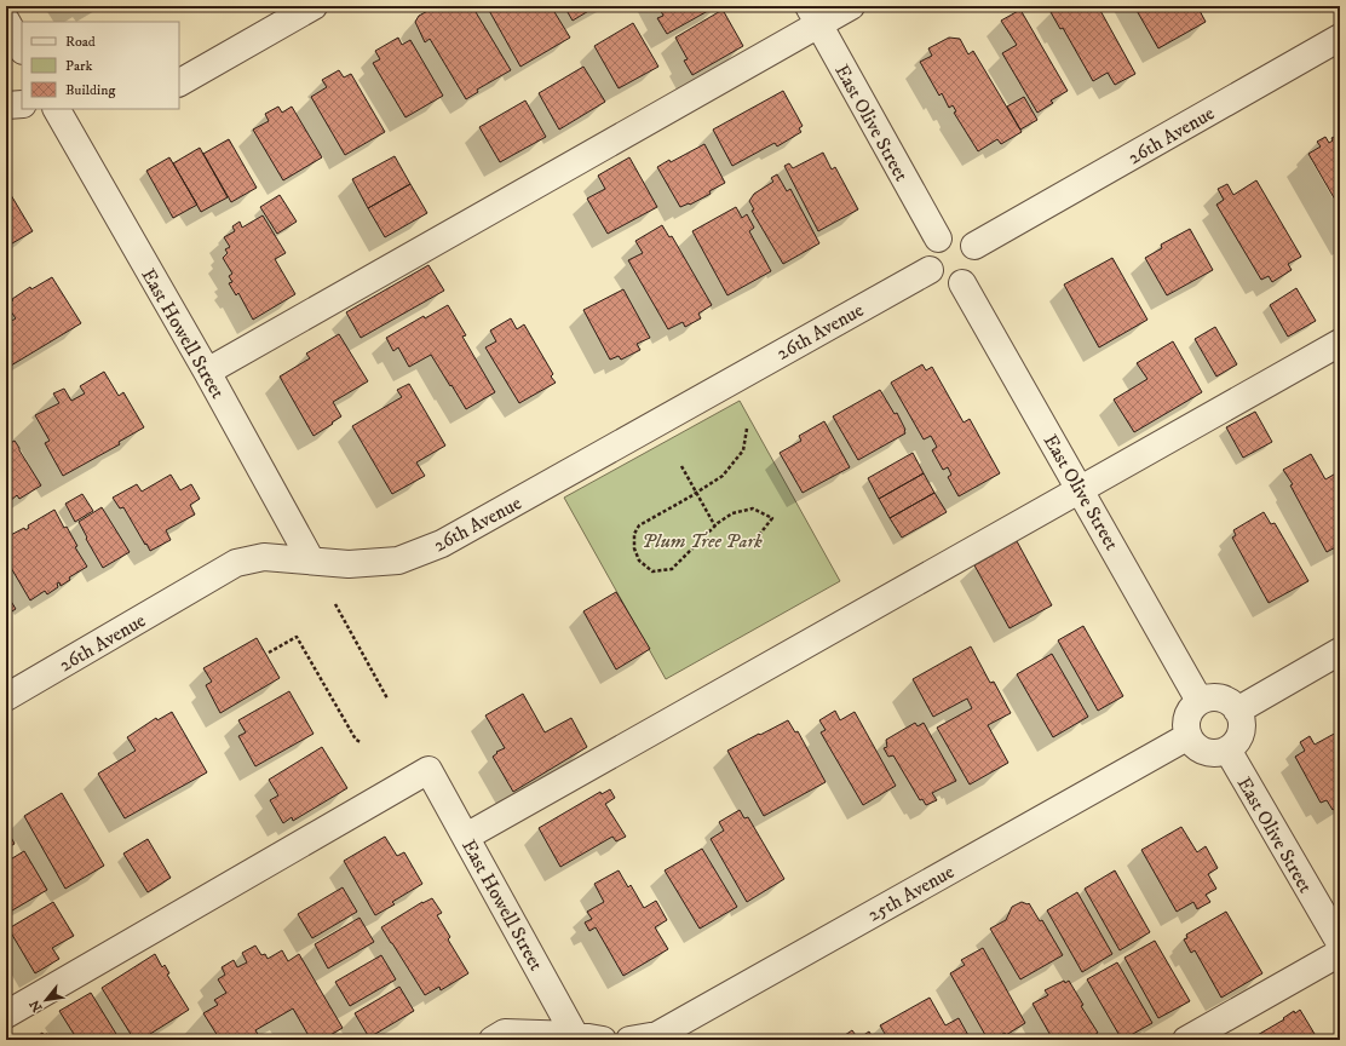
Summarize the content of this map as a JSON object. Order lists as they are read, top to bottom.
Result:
{
  "streets": {
    "street": [
      "East Olive Street",
      "26th Avenue",
      "East Howell Street",
      "25th Avenue"
    ]
  },
  "crossings": [
    ["East Olive Street", "26th Avenue"],
    ["East Olive Street", "25th Avenue"],
    ["26th Avenue", "East Howell Street"]
  ],
  "parks": ["Plum Tree Park"],
  "legend": ["Road", "Park", "Building"],
  "north": "bottom left"
}
